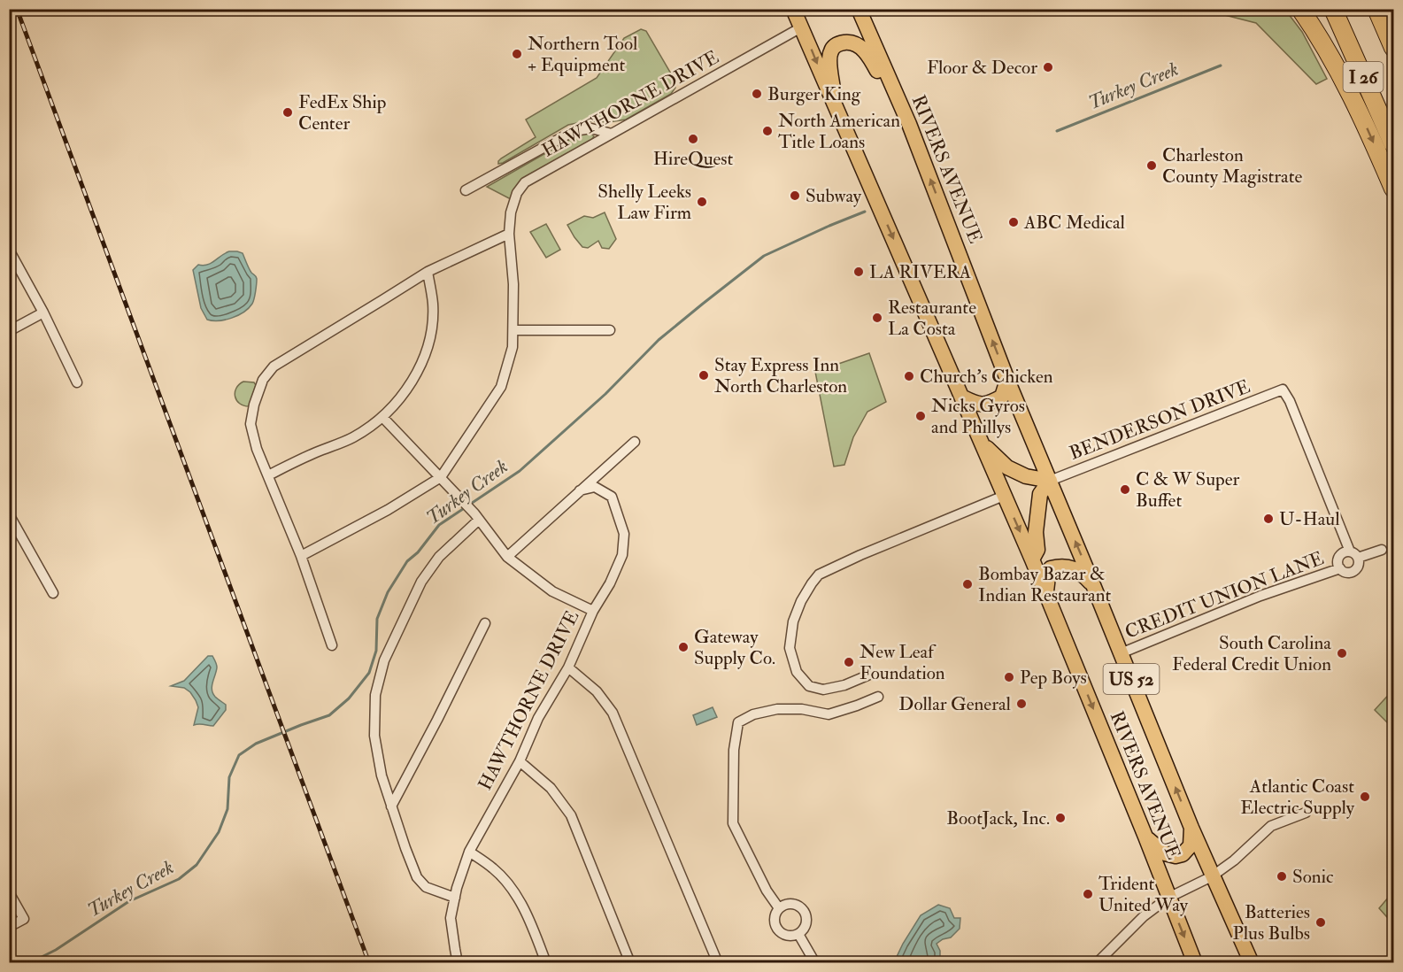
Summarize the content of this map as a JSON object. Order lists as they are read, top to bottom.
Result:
{
  "streets": {
    "highway": ["I 26"],
    "main road": ["RIVERS AVENUE", "US 52"],
    "street": ["HAWTHORNE DRIVE", "BENDERSON DRIVE", "CREDIT UNION LANE"]
  },
  "crossings": [
    ["HAWTHORNE DRIVE", "RIVERS AVENUE"],
    ["RIVERS AVENUE", "BENDERSON DRIVE"],
    ["RIVERS AVENUE", "CREDIT UNION LANE"],
    ["BENDERSON DRIVE", "CREDIT UNION LANE"]
  ],
  "water": ["Turkey Creek"],
  "places": [
    "Northern Tool + Equipment",
    "Floor & Decor",
    "Burger King",
    "FedEx Ship Center",
    "North American Title Loans",
    "HireQuest",
    "Charleston County Magistrate",
    "Subway",
    "Shelly Leeks Law Firm",
    "ABC Medical",
    "LA RIVERA",
    "Restaurante La Costa",
    "Stay Express Inn North Charleston",
    "Church's Chicken",
    "Nicks Gyros and Phillys",
    "C & W Super Buffet",
    "U-Haul",
    "Bombay Bazar & Indian Restaurant",
    "Gateway Supply Co.",
    "South Carolina Federal Credit Union",
    "New Leaf Foundation",
    "Pep Boys",
    "Dollar General",
    "Atlantic Coast Electric Supply",
    "BootJack, Inc.",
    "Sonic",
    "Trident United Way",
    "Batteries Plus Bulbs"
  ]
}
